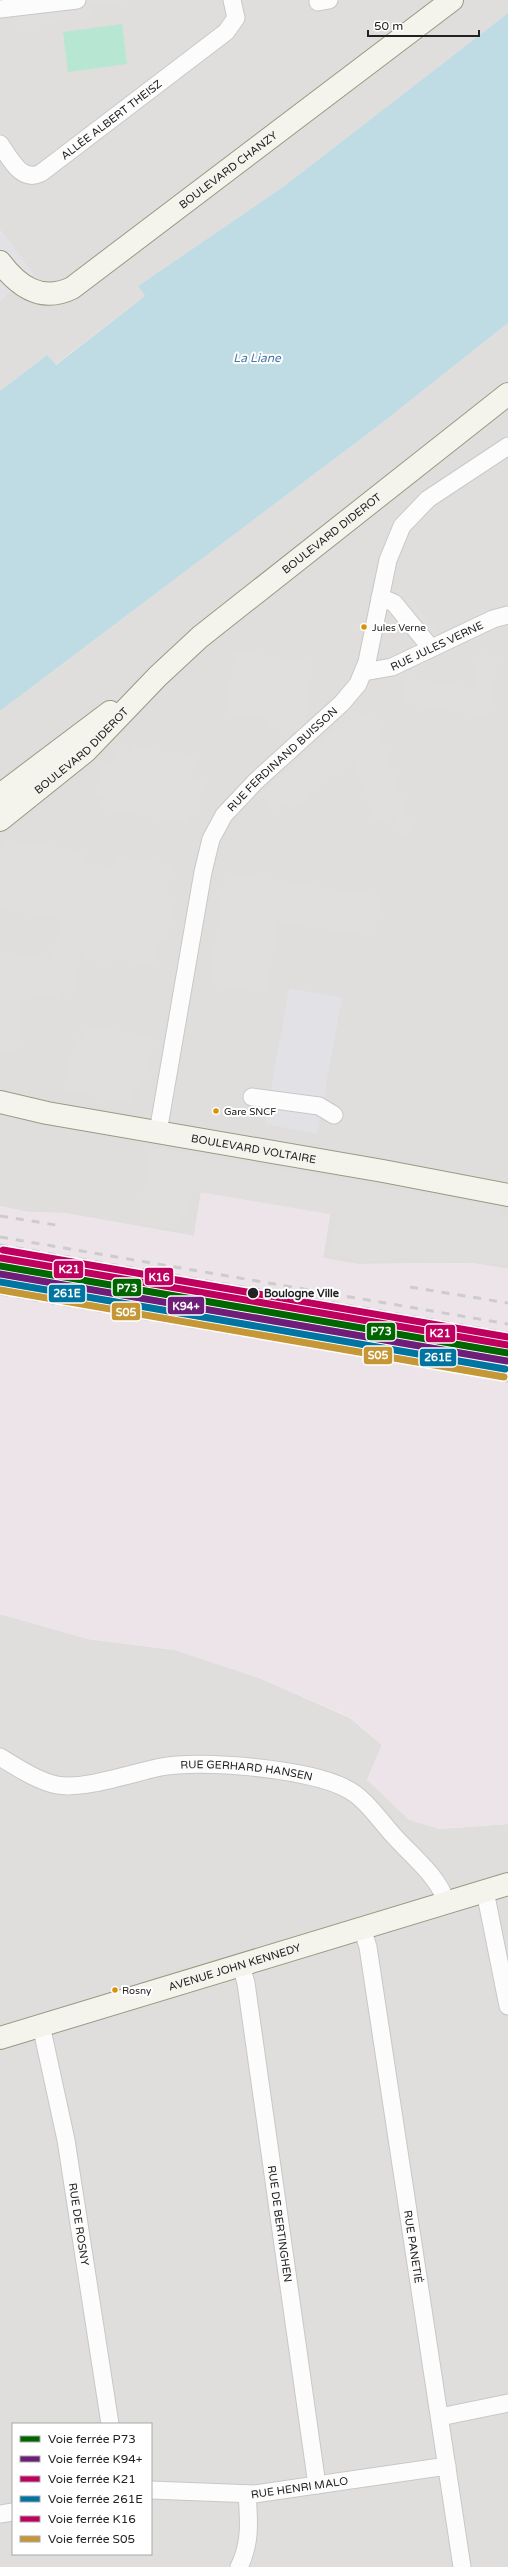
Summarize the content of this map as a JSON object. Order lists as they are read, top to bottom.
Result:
{
  "streets": {
    "street": [
      "ALLÉE ALBERT THEISZ",
      "BOULEVARD CHANZY",
      "BOULEVARD DIDEROT",
      "RUE JULES VERNE",
      "RUE FERDINAND BUISSON",
      "BOULEVARD VOLTAIRE",
      "RUE GERHARD HANSEN",
      "AVENUE JOHN KENNEDY",
      "RUE DE ROSNY",
      "RUE DE BERTINGHEN",
      "RUE PANETIÉ",
      "RUE HENRI MALO"
    ]
  },
  "crossings": [
    ["RUE JULES VERNE", "RUE FERDINAND BUISSON"],
    ["RUE FERDINAND BUISSON", "BOULEVARD VOLTAIRE"],
    ["RUE GERHARD HANSEN", "AVENUE JOHN KENNEDY"],
    ["AVENUE JOHN KENNEDY", "RUE DE ROSNY"],
    ["AVENUE JOHN KENNEDY", "RUE DE BERTINGHEN"],
    ["AVENUE JOHN KENNEDY", "RUE PANETIÉ"],
    ["RUE DE BERTINGHEN", "RUE HENRI MALO"],
    ["RUE PANETIÉ", "RUE HENRI MALO"]
  ],
  "water": ["La Liane"],
  "places": [
    "Jules Verne",
    "Gare SNCF",
    "Boulogne Ville",
    "Rosny"
  ],
  "lines": [
    "rail line K16",
    "rail line K21",
    "rail line P73",
    "rail line K94+",
    "rail line 261E",
    "rail line S05"
  ],
  "legend": [
    "Voie ferrée P73",
    "Voie ferrée K94+",
    "Voie ferrée K21",
    "Voie ferrée 261E",
    "Voie ferrée K16",
    "Voie ferrée S05"
  ],
  "scale_bar": "50 m"
}
